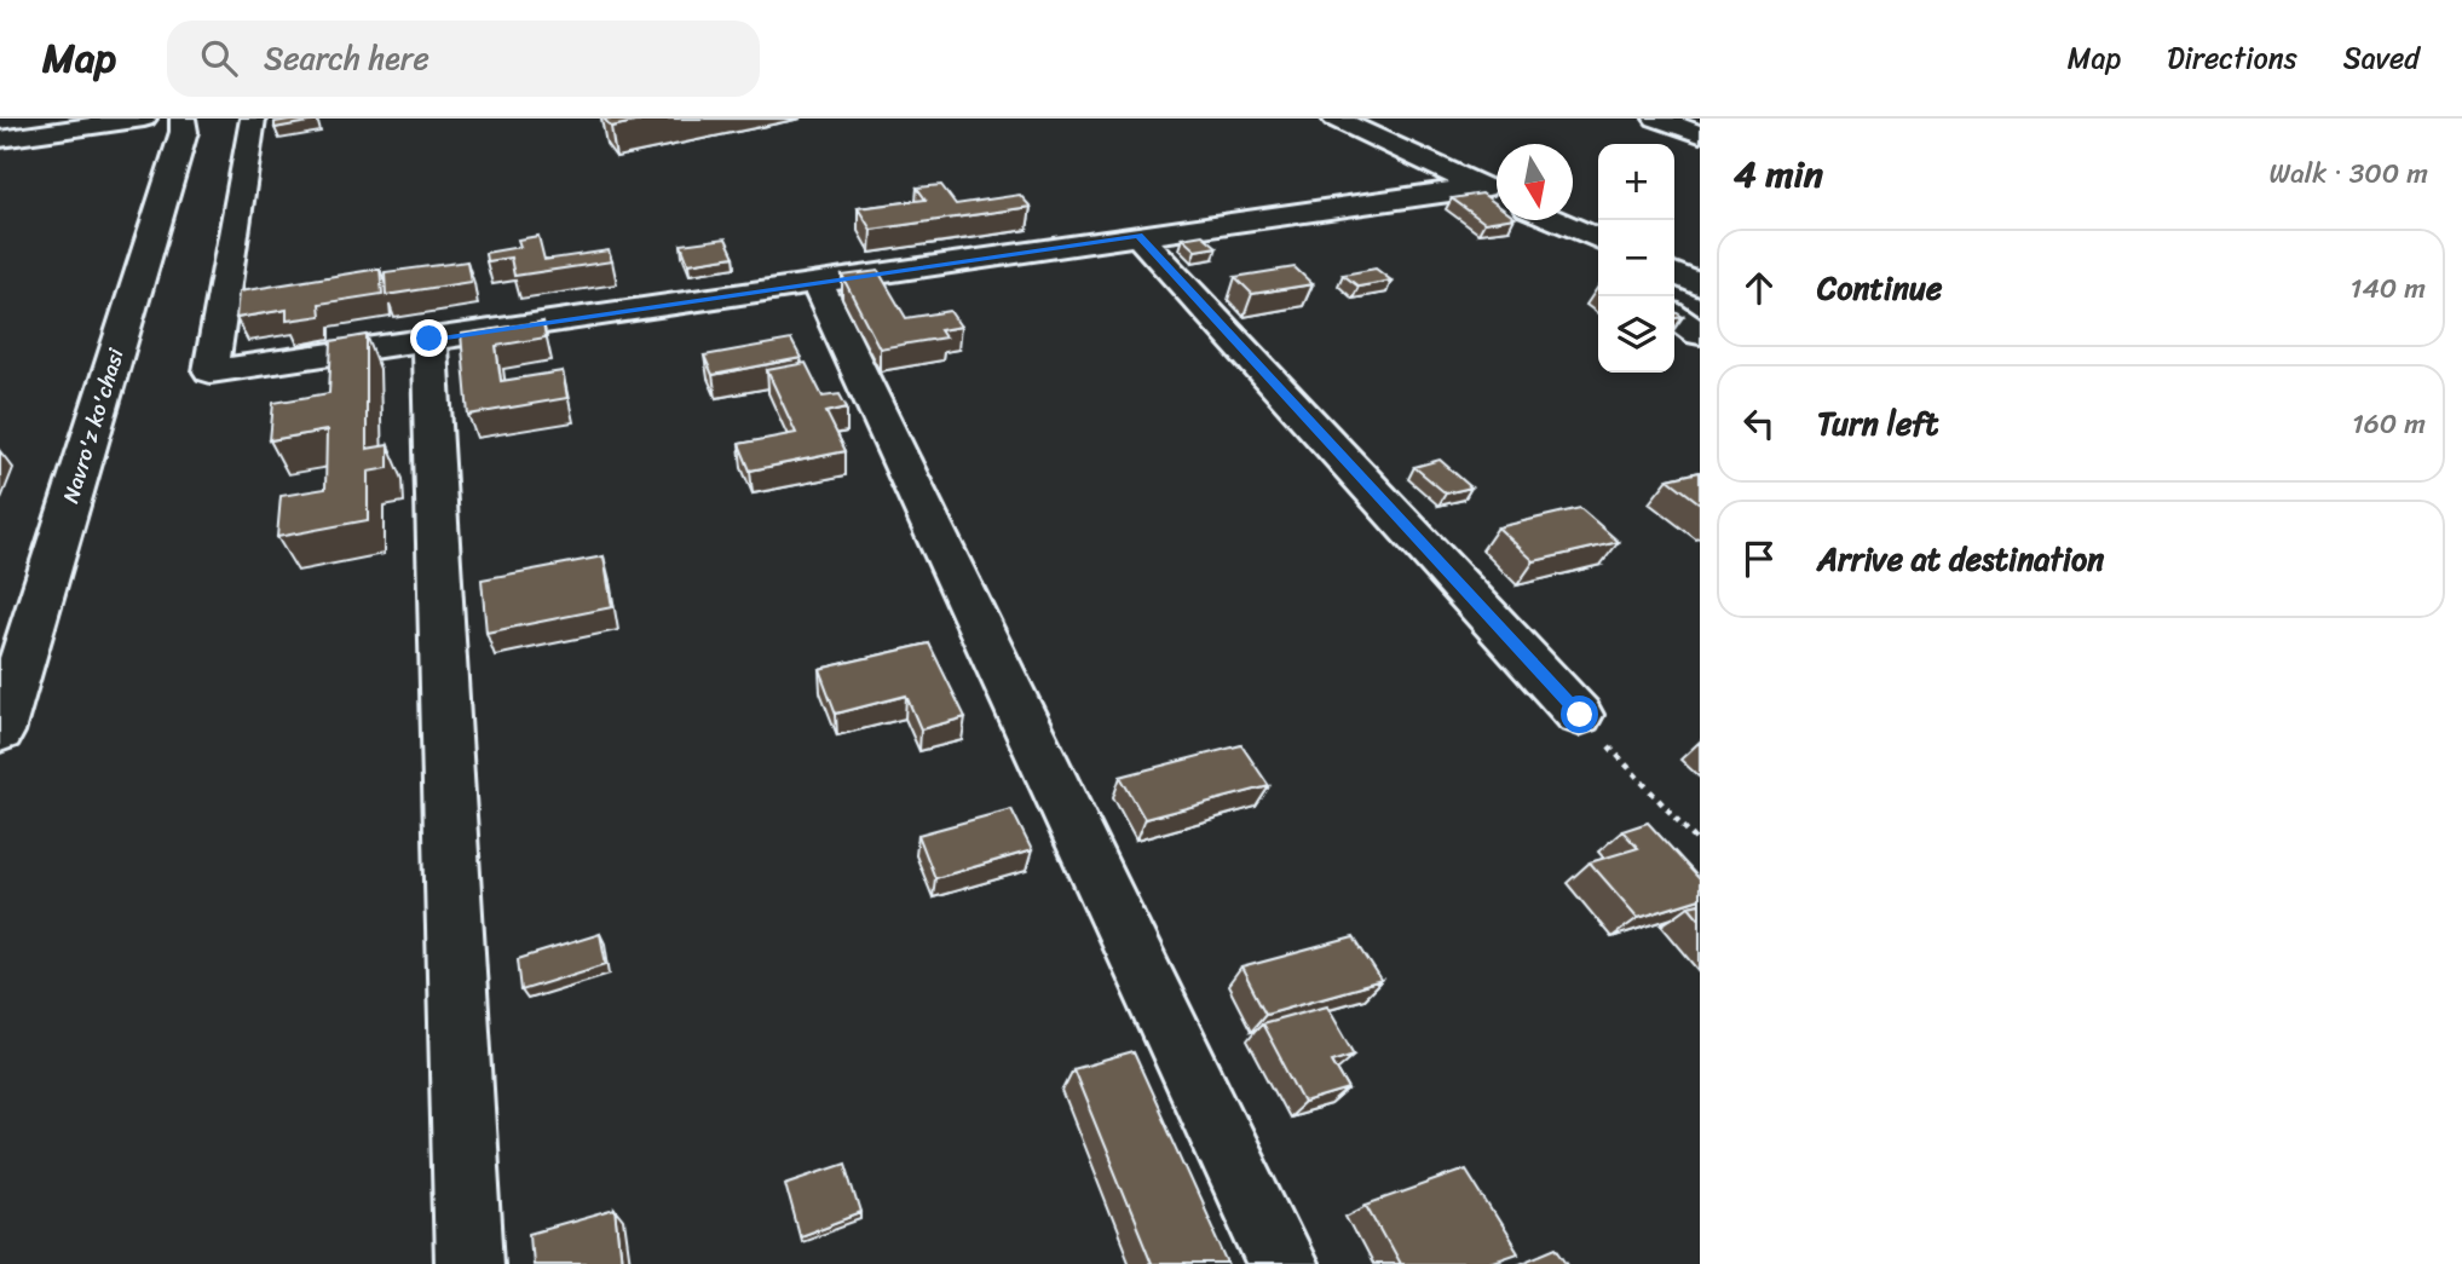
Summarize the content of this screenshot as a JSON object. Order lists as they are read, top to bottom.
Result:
{
  "streets": {
    "street": ["Navro'z ko'chasi"]
  },
  "north": "bottom",
  "page": {
    "header": "Map",
    "search": "Search here",
    "nav": ["Map", "Directions", "Saved"],
    "heading": ["4 min", "Walk · 300 m"],
    "map_buttons": ["+", "−"],
    "list": [
      ["Continue", "140 m"],
      ["Turn left", "160 m"],
      "Arrive at destination"
    ]
  }
}
